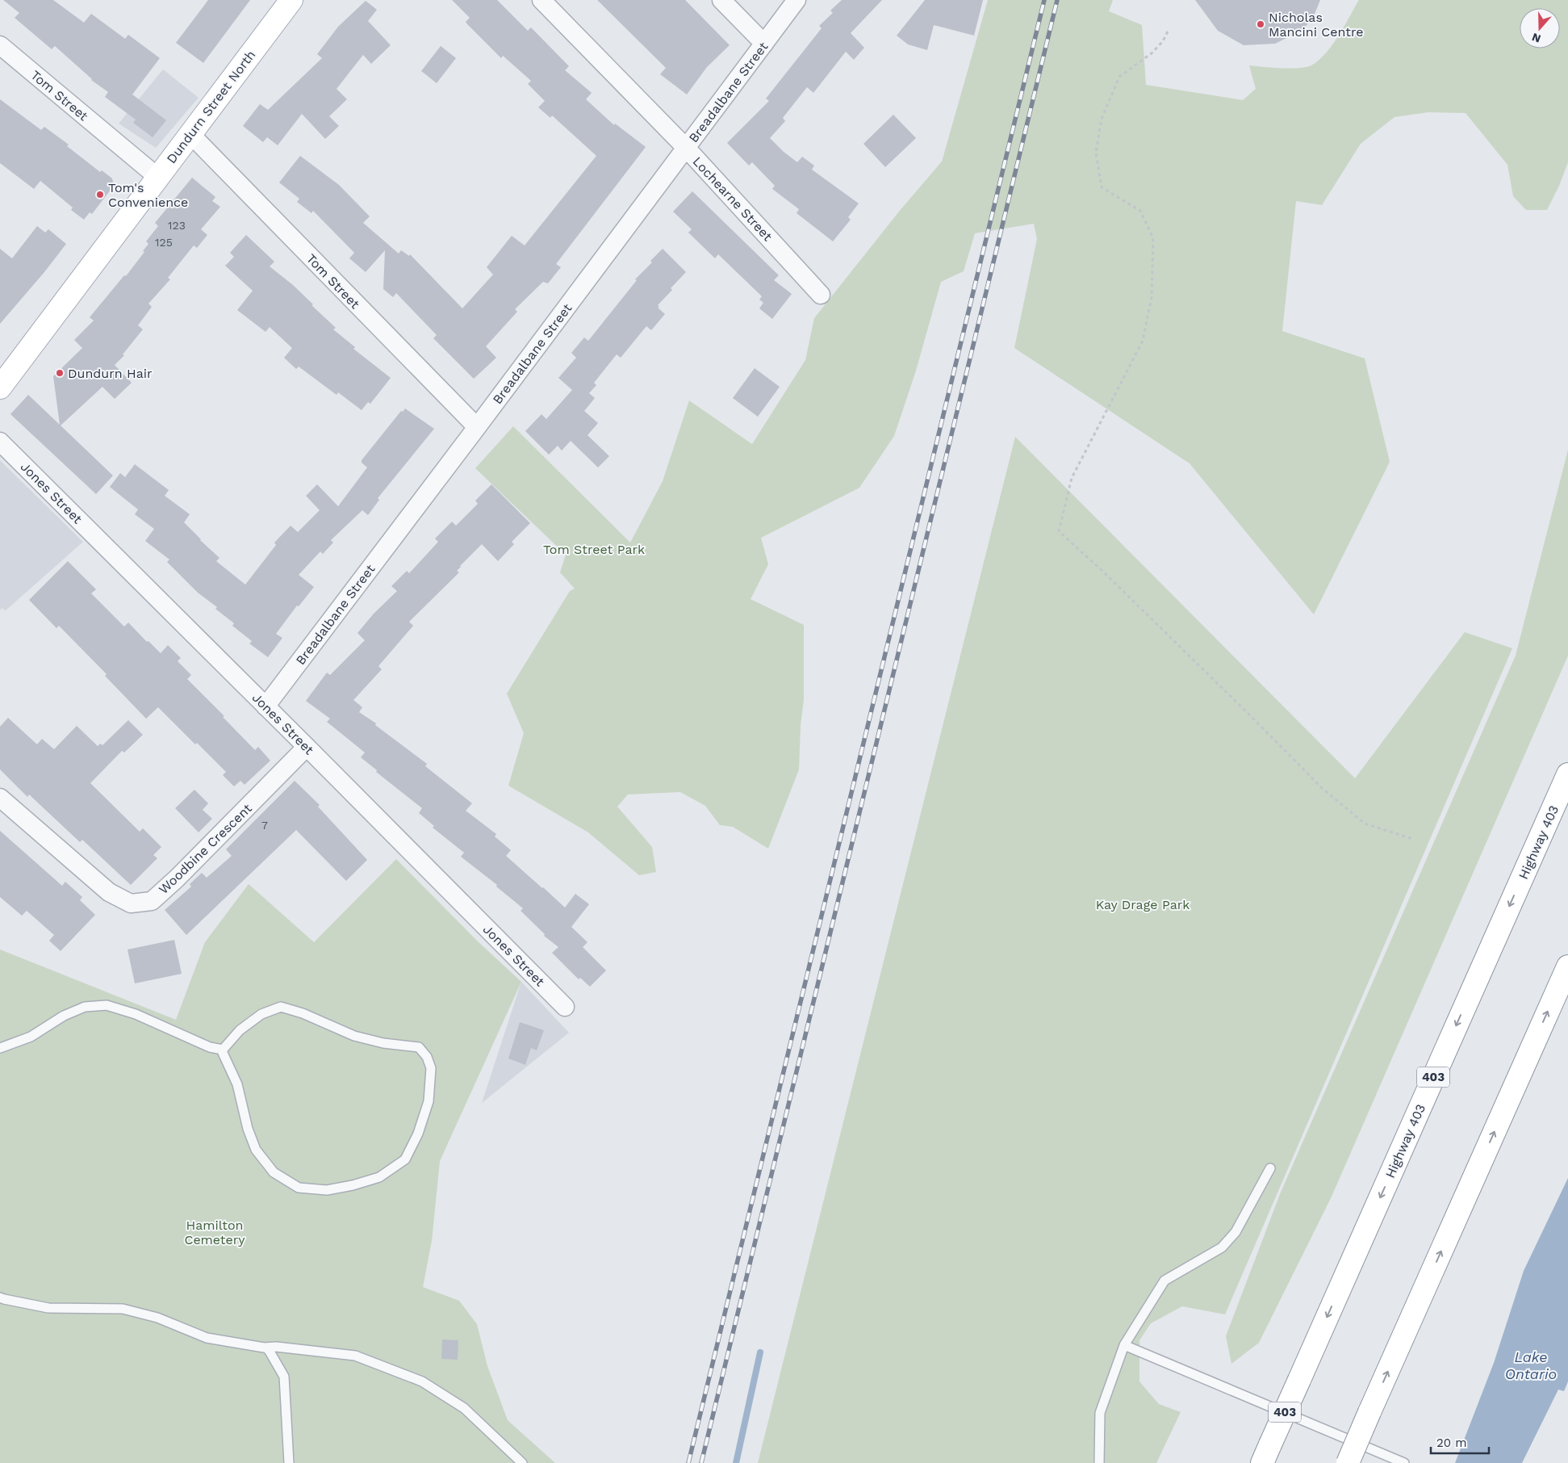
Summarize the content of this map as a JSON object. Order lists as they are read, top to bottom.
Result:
{
  "streets": {
    "main road": ["Dundurn Street North", "Highway 403", "403"],
    "street": [
      "Breadalbane Street",
      "Tom Street",
      "Lochearne Street",
      "Jones Street",
      "Woodbine Crescent"
    ]
  },
  "crossings": [
    ["Breadalbane Street", "Tom Street"],
    ["Breadalbane Street", "Lochearne Street"],
    ["Breadalbane Street", "Jones Street"],
    ["Tom Street", "Dundurn Street North"],
    ["Jones Street", "Woodbine Crescent"]
  ],
  "water": ["Lake Ontario"],
  "parks": ["Tom Street Park", "Kay Drage Park", "Hamilton Cemetery"],
  "places": ["Nicholas Mancini Centre", "Tom's Convenience", "Dundurn Hair"],
  "house_numbers": ["123", "125", "7"],
  "scale_bar": "20 m",
  "north": "bottom"
}
